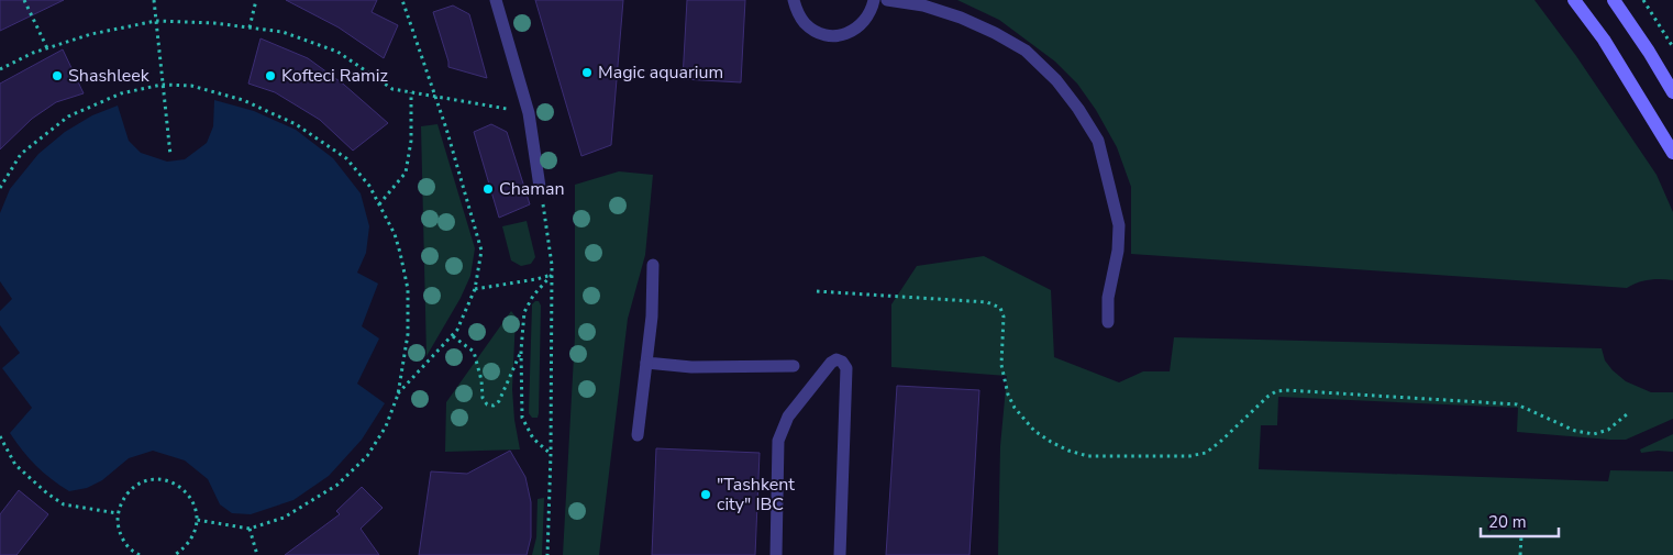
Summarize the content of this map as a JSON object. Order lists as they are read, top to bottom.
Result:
{
  "places": [
    "Magic aquarium",
    "Shashleek",
    "Kofteci Ramiz",
    "Chaman",
    "\"Tashkent city\" IBC"
  ],
  "scale_bar": "20 m"
}
